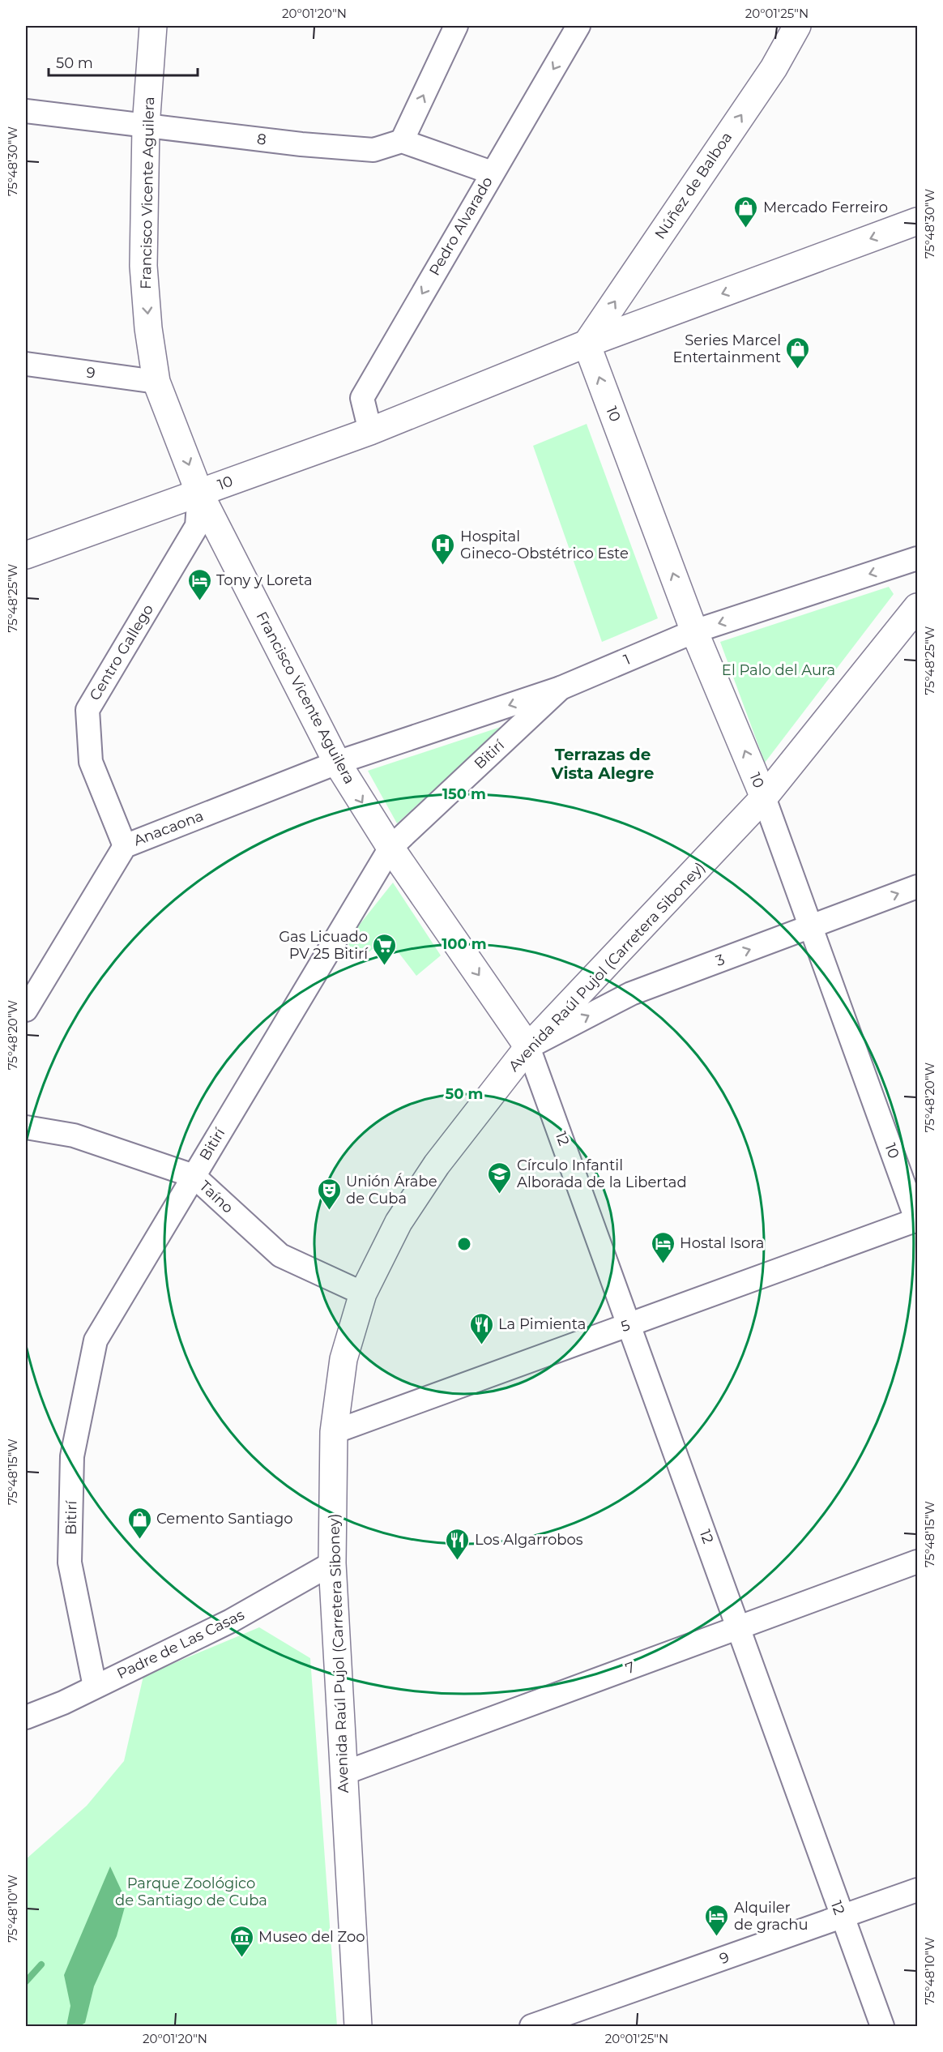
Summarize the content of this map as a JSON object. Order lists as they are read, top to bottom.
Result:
{
  "streets": {
    "main road": [
      "Núñez de Balboa",
      "Francisco Vicente Aguilera",
      "10",
      "Avenida Raúl Pujol (Carretera Siboney)"
    ],
    "street": [
      "8",
      "Pedro Alvarado",
      "9",
      "Centro Gallego",
      "1",
      "Bitirí",
      "Anacaona",
      "3",
      "12",
      "Taíno",
      "5",
      "Padre de Las Casas",
      "7"
    ]
  },
  "crossings": [
    ["8", "Francisco Vicente Aguilera"],
    ["Núñez de Balboa", "10"],
    ["Francisco Vicente Aguilera", "9"],
    ["Francisco Vicente Aguilera", "10"],
    ["Francisco Vicente Aguilera", "Centro Gallego"],
    ["Francisco Vicente Aguilera", "1"],
    ["Francisco Vicente Aguilera", "Bitirí"],
    ["Francisco Vicente Aguilera", "Anacaona"],
    ["Francisco Vicente Aguilera", "3"],
    ["Francisco Vicente Aguilera", "Avenida Raúl Pujol (Carretera Siboney)"],
    ["Francisco Vicente Aguilera", "12"],
    ["Pedro Alvarado", "10"],
    ["9", "12"],
    ["10", "Centro Gallego"],
    ["10", "1"],
    ["10", "3"],
    ["10", "Avenida Raúl Pujol (Carretera Siboney)"],
    ["10", "5"],
    ["Centro Gallego", "Anacaona"],
    ["1", "Bitirí"],
    ["1", "Anacaona"],
    ["Bitirí", "Taíno"],
    ["Bitirí", "Padre de Las Casas"],
    ["3", "Avenida Raúl Pujol (Carretera Siboney)"],
    ["3", "12"],
    ["Avenida Raúl Pujol (Carretera Siboney)", "12"],
    ["Avenida Raúl Pujol (Carretera Siboney)", "Taíno"],
    ["Avenida Raúl Pujol (Carretera Siboney)", "5"],
    ["Avenida Raúl Pujol (Carretera Siboney)", "Padre de Las Casas"],
    ["Avenida Raúl Pujol (Carretera Siboney)", "7"],
    ["12", "5"],
    ["12", "7"]
  ],
  "one_way": [
    "Núñez de Balboa",
    "Francisco Vicente Aguilera",
    "Pedro Alvarado",
    "1",
    "3"
  ],
  "districts": ["Terrazas de Vista Alegre"],
  "parks": ["El Palo del Aura", "Parque Zoológico de Santiago de Cuba"],
  "places": {
    "shop": ["Mercado Ferreiro", "Series Marcel Entertainment", "Cemento Santiago"],
    "hospital": ["Hospital Gineco-Obstétrico Este"],
    "hotel": ["Tony y Loreta", "Hostal Isora", "Alquiler de grachu"],
    "supermarket": ["Gas Licuado PV 25 Bitirí"],
    "school or university": ["Círculo Infantil Alborada de la Libertad"],
    "theatre": ["Unión Árabe de Cuba"],
    "restaurant": ["La Pimienta", "Los Algarrobos"],
    "museum": ["Museo del Zoo"]
  },
  "scale_bar": "50 m",
  "coordinates": [
    "20°01'20\"N",
    "20°01'25\"N",
    "75°48'30\"W",
    "75°48'25\"W",
    "75°48'20\"W",
    "75°48'15\"W",
    "75°48'10\"W"
  ],
  "rings": ["150 m", "100 m", "50 m"]
}
